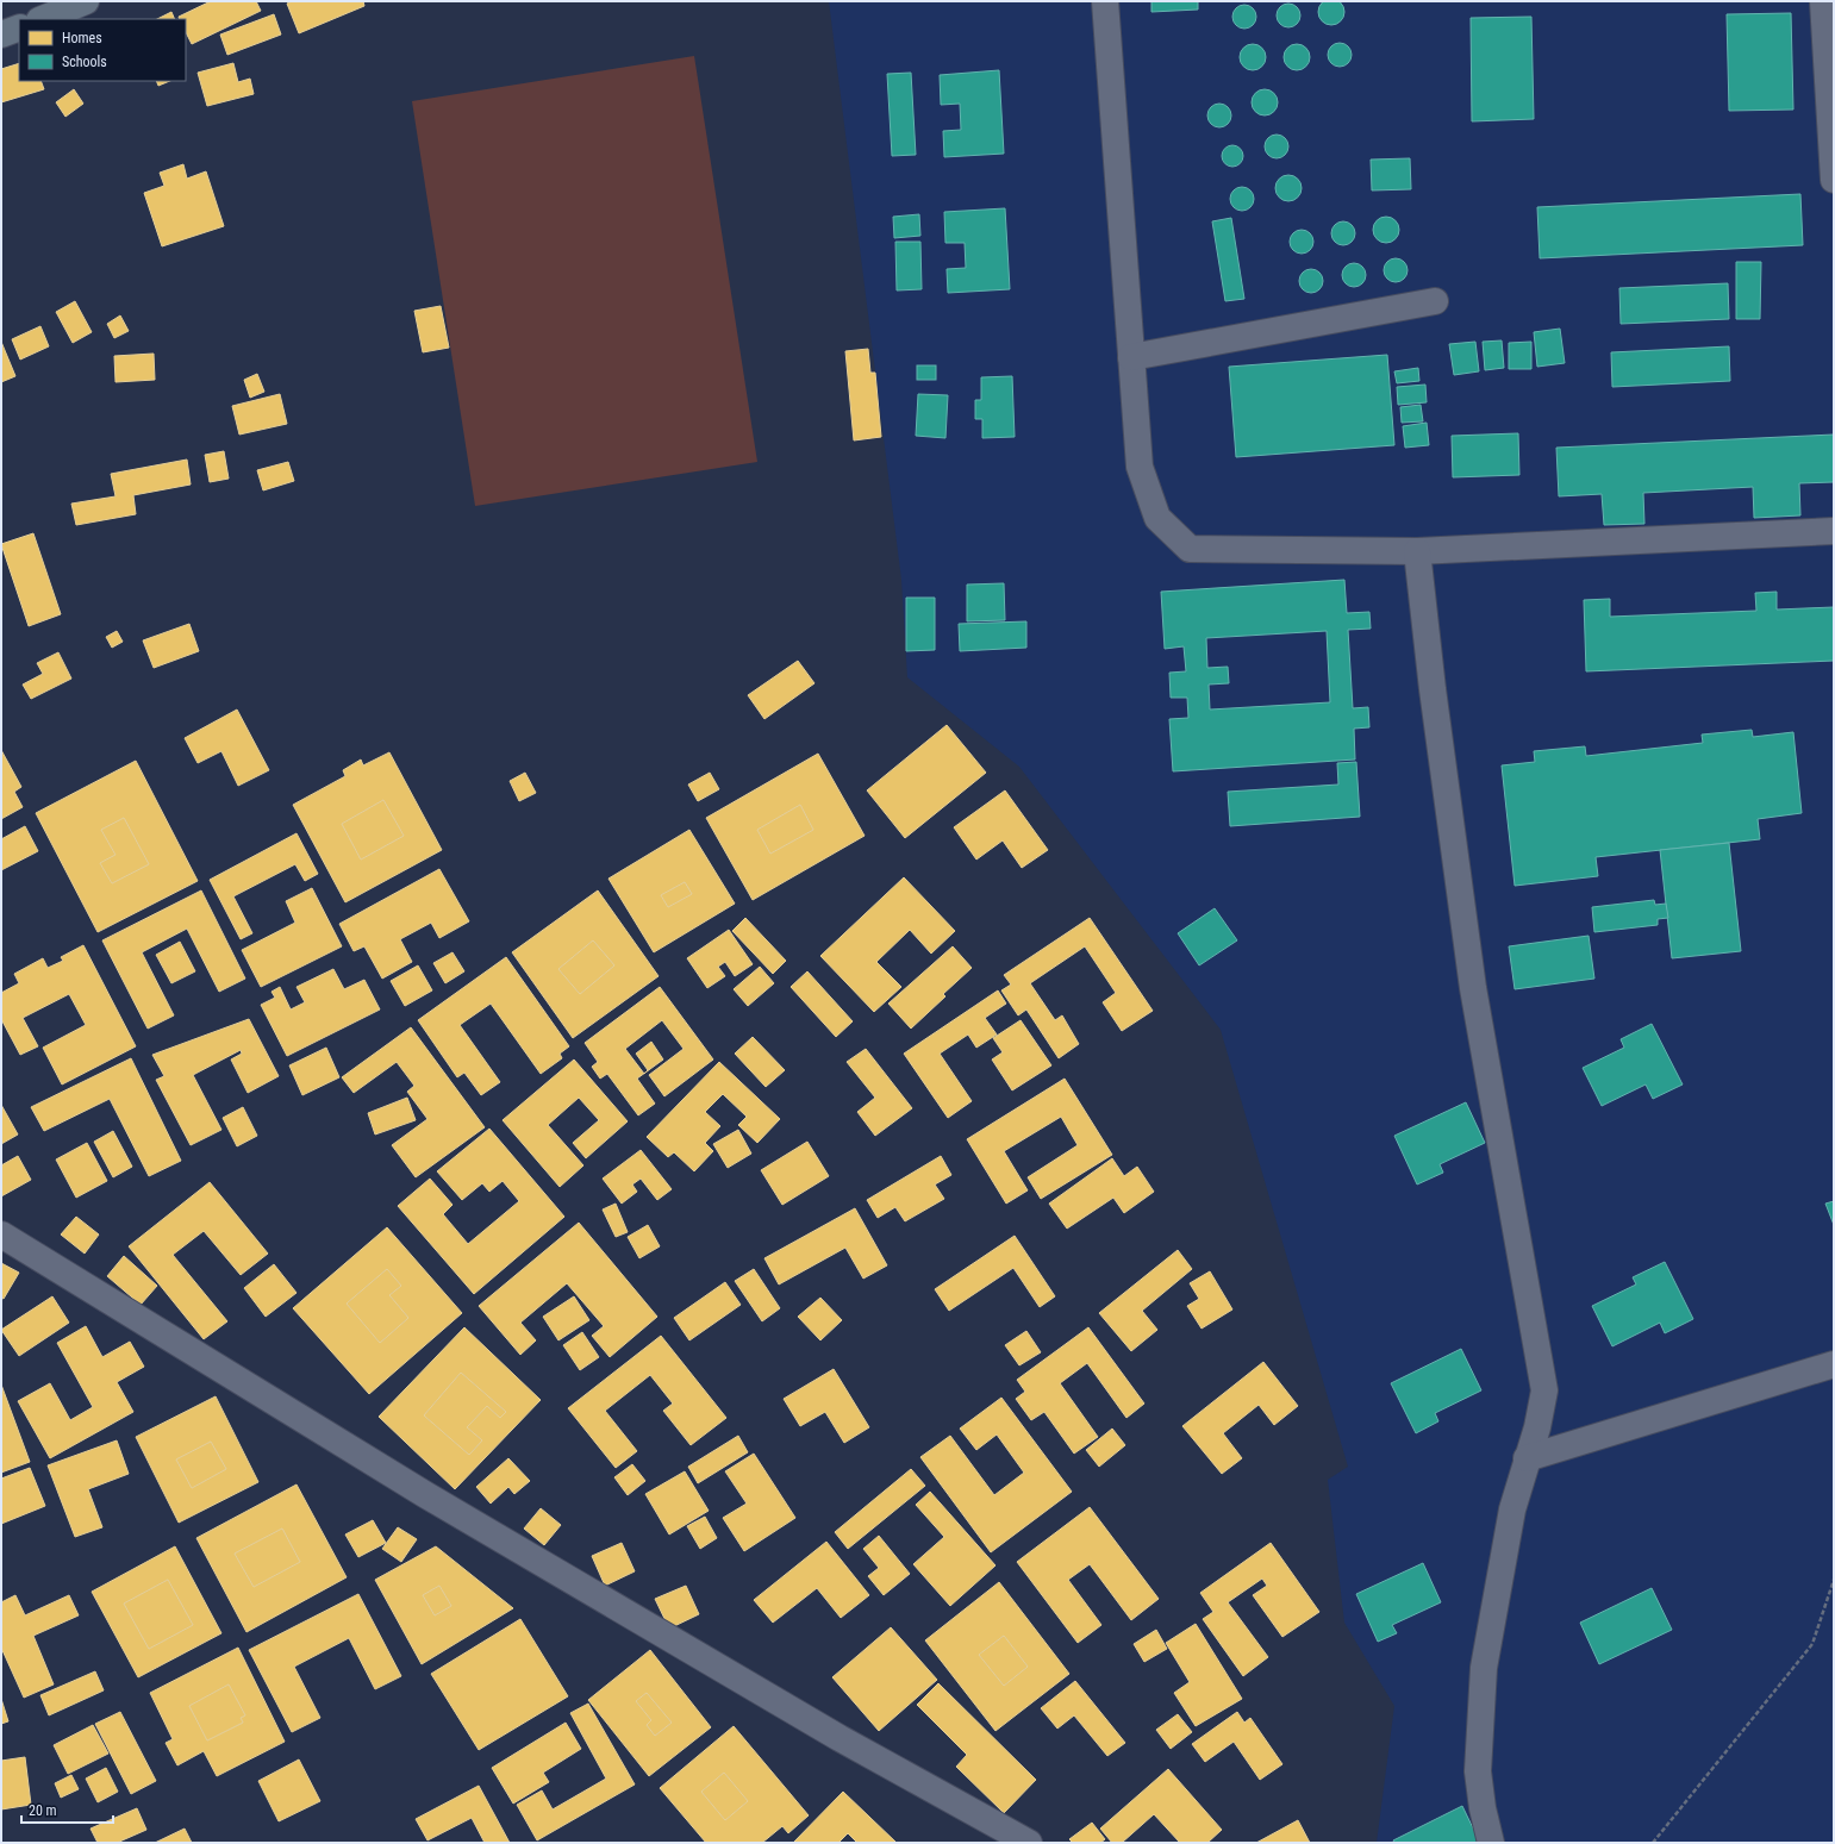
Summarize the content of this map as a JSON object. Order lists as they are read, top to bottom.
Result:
{
  "legend": ["Homes", "Schools"],
  "scale_bar": "20 m"
}
